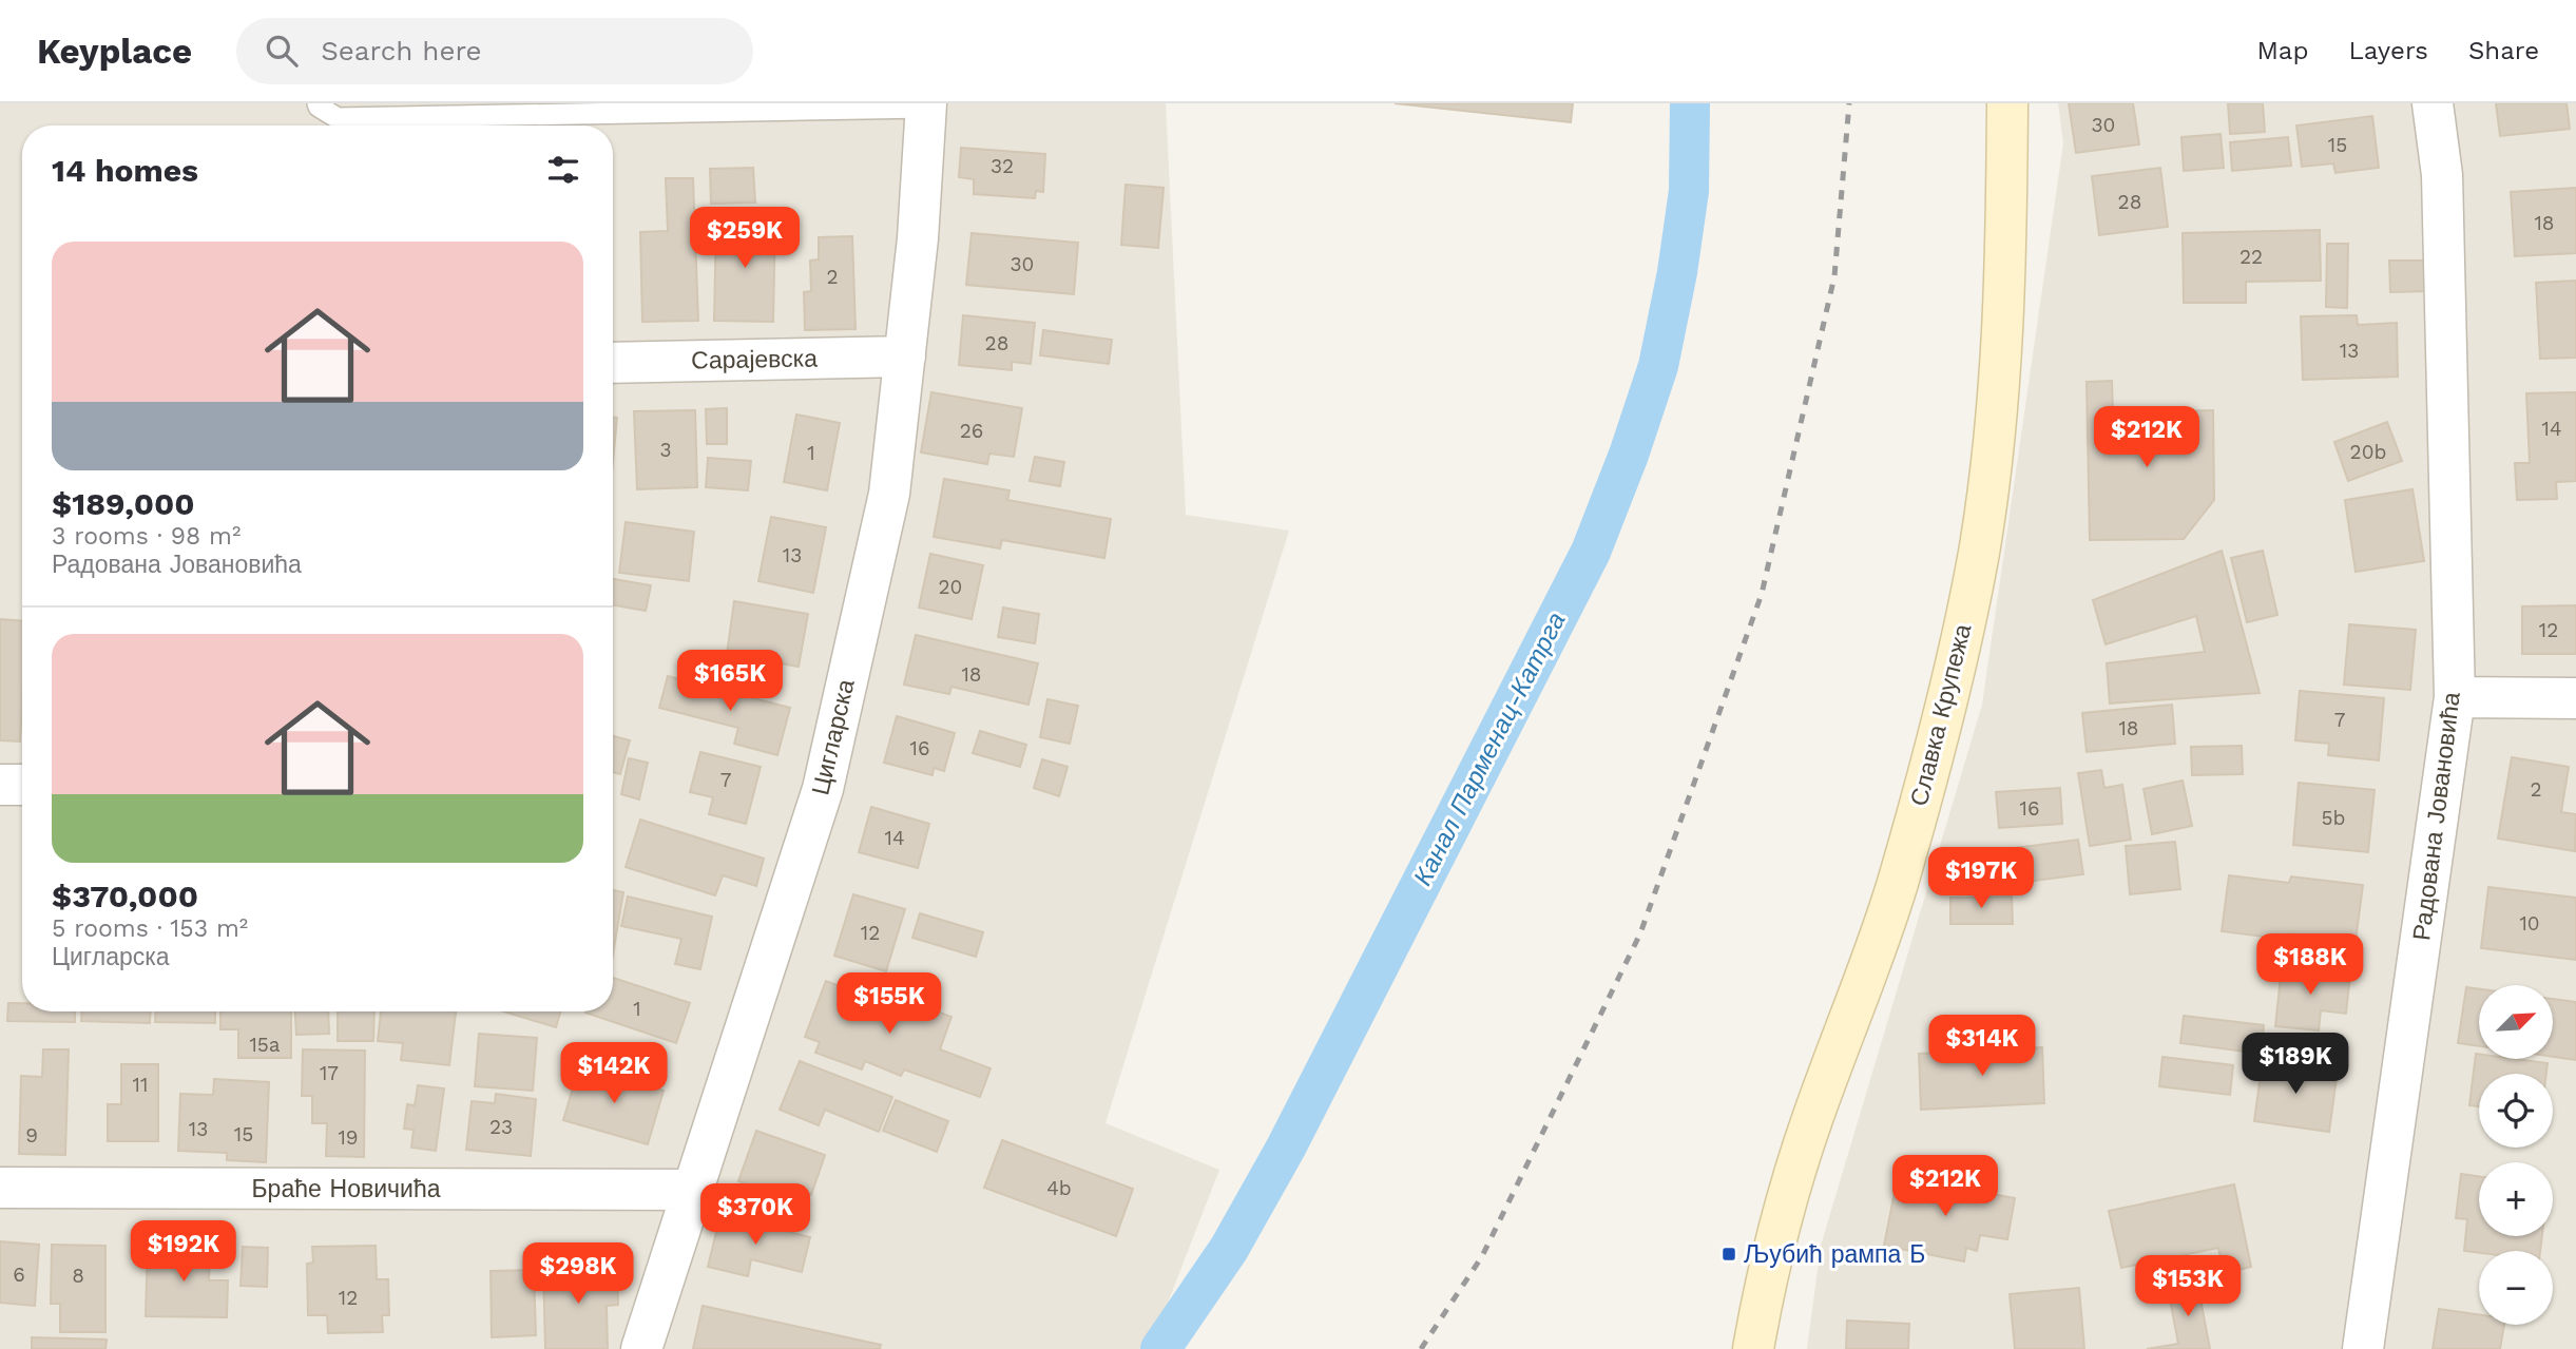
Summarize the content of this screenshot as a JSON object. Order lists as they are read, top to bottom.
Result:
{
  "streets": {
    "main road": ["Славка Крупежа"],
    "street": [
      "Сарајевска",
      "Цигларска",
      "Радована Јовановића",
      "Браће Новичића"
    ]
  },
  "crossings": [
    ["Сарајевска", "Цигларска"],
    ["Цигларска", "Браће Новичића"]
  ],
  "water": ["Канал Парменац-Катрга"],
  "places": {
    "transit": ["Љубић рампа Б"]
  },
  "house_numbers": [
    "30",
    "15",
    "32",
    "28",
    "18",
    "22",
    "30",
    "2",
    "28",
    "13",
    "14",
    "26",
    "3",
    "20b",
    "1",
    "13",
    "20",
    "12",
    "18",
    "7",
    "18",
    "16",
    "7",
    "2",
    "16",
    "5b",
    "14",
    "10",
    "12",
    "1",
    "15a",
    "17",
    "11",
    "23",
    "13",
    "15",
    "9",
    "19",
    "4b",
    "6",
    "8",
    "12"
  ],
  "north": "top right",
  "page": {
    "header": "Keyplace",
    "search": "Search here",
    "nav": ["Map", "Layers", "Share"],
    "heading": "14 homes",
    "price": [
      "$259K",
      "$212K",
      "$165K",
      "$197K",
      "$188K",
      "$155K",
      "$314K",
      "$189K",
      "$142K",
      "$212K",
      "$370K",
      "$192K",
      "$298K",
      "$153K"
    ],
    "list": [
      {
        "name": "$189,000",
        "note": "3 rooms · 98 m² · Радована Јовановића"
      },
      {
        "name": "$370,000",
        "note": "5 rooms · 153 m² · Цигларска"
      }
    ],
    "map_buttons": ["+", "−"]
  }
}
